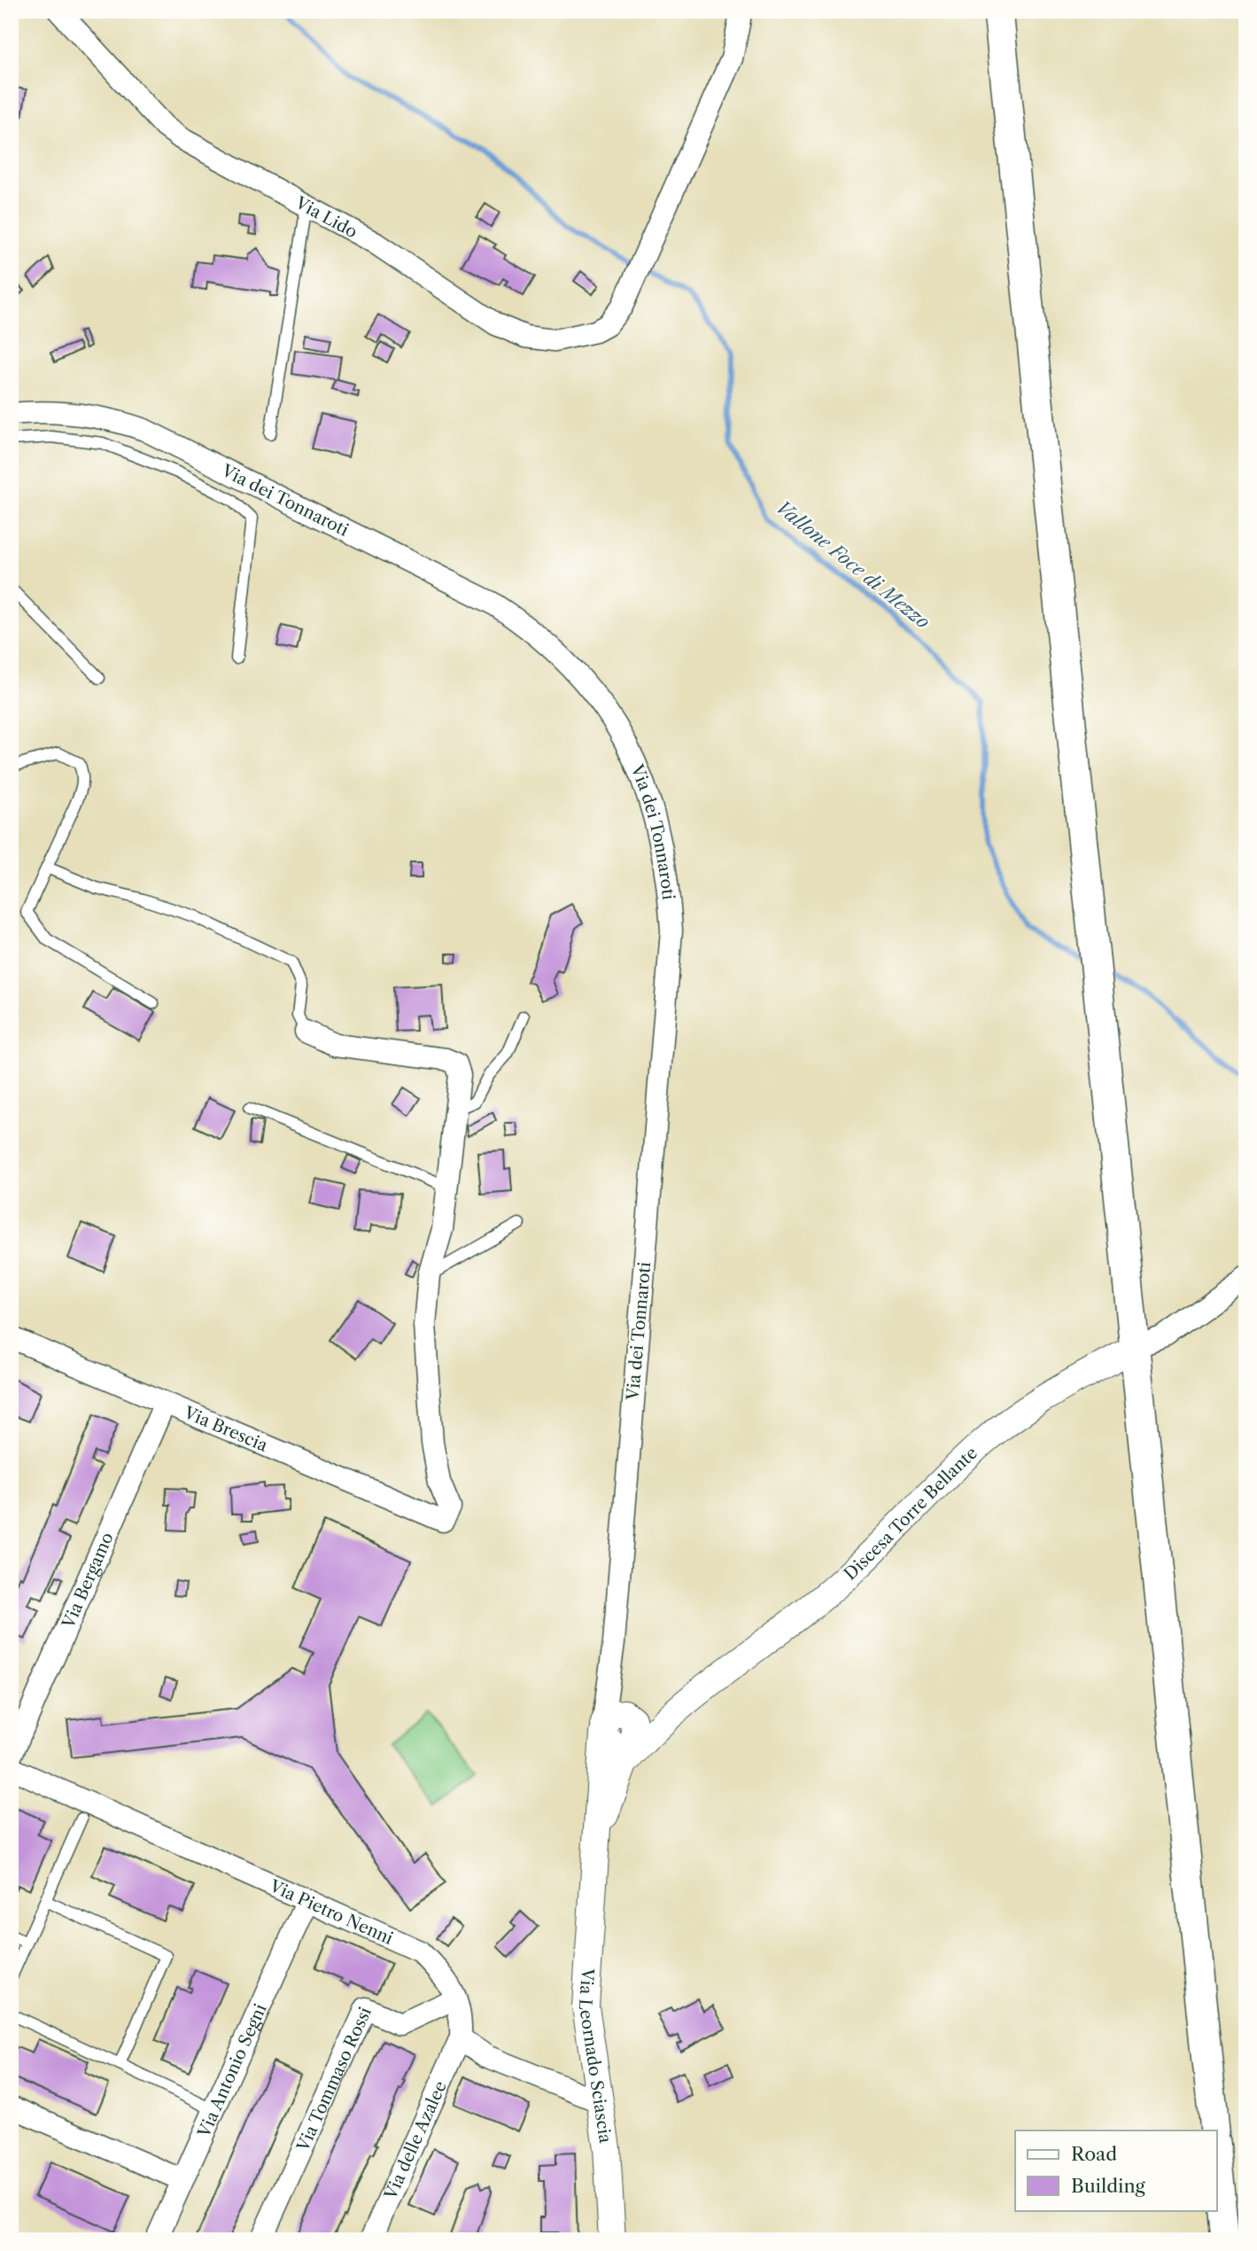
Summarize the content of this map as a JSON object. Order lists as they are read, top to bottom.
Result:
{
  "streets": {
    "street": [
      "Via Lido",
      "Via dei Tonnaroti",
      "Via Brescia",
      "Discesa Torre Bellante",
      "Via Bergamo",
      "Via Pietro Nenni",
      "Via Leornado Sciascia",
      "Via Antonio Segni",
      "Via Tommaso Rossi",
      "Via delle Azalee"
    ]
  },
  "crossings": [
    ["Via Brescia", "Via Bergamo"],
    ["Via Pietro Nenni", "Via Antonio Segni"],
    ["Via Pietro Nenni", "Via Tommaso Rossi"],
    ["Via Pietro Nenni", "Via delle Azalee"]
  ],
  "water": ["Vallone Foce di Mezzo"],
  "legend": ["Road", "Building"]
}
